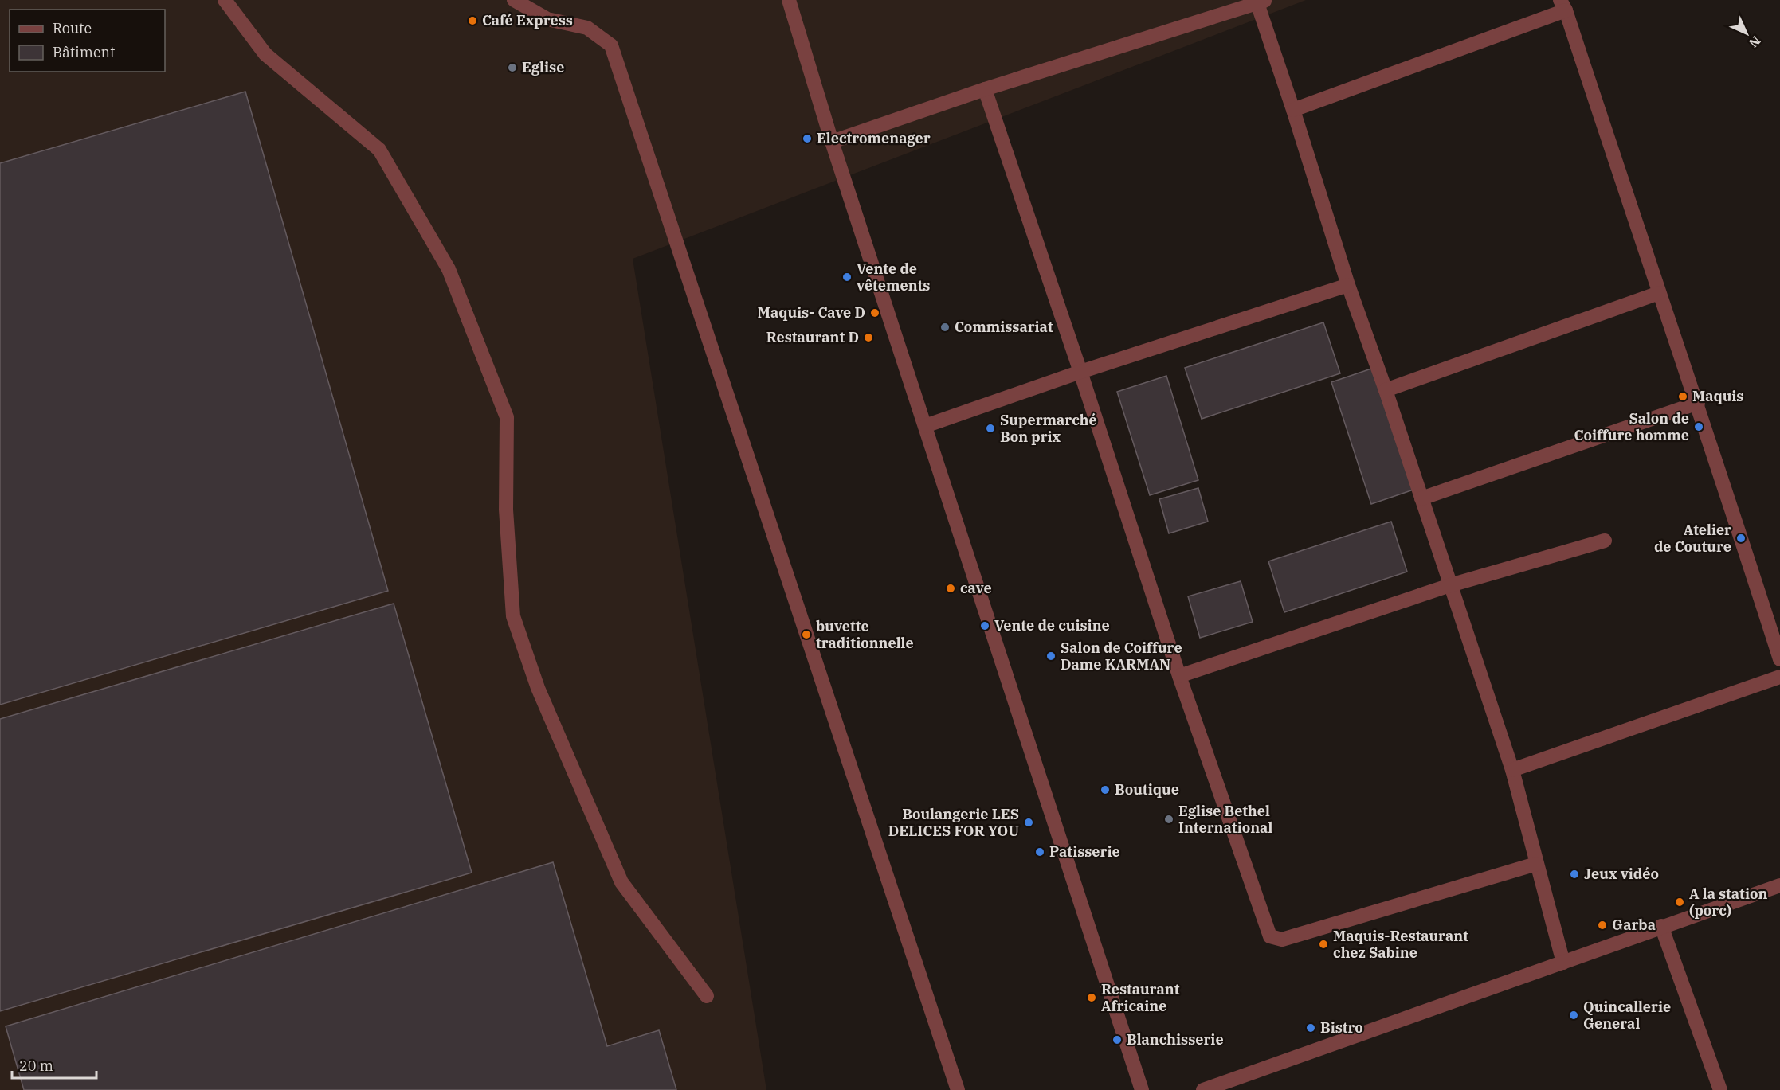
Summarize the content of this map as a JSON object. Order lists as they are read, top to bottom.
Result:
{
  "places": [
    "Café Express",
    "Eglise",
    "Electromenager",
    "Vente de vêtements",
    "Maquis- Cave D",
    "Commissariat",
    "Restaurant D",
    "Maquis",
    "Salon de Coiffure homme",
    "Supermarché Bon prix",
    "Atelier de Couture",
    "cave",
    "Vente de cuisine",
    "buvette traditionnelle",
    "Salon de Coiffure Dame KARMAN",
    "Boutique",
    "Eglise Bethel International",
    "Boulangerie LES DELICES FOR YOU",
    "Patisserie",
    "Jeux vidéo",
    "A la station (porc)",
    "Garba",
    "Maquis-Restaurant chez Sabine",
    "Restaurant Africaine",
    "Quincallerie General",
    "Bistro",
    "Blanchisserie"
  ],
  "legend": ["Route", "Bâtiment"],
  "scale_bar": "20 m",
  "north": "bottom right"
}
